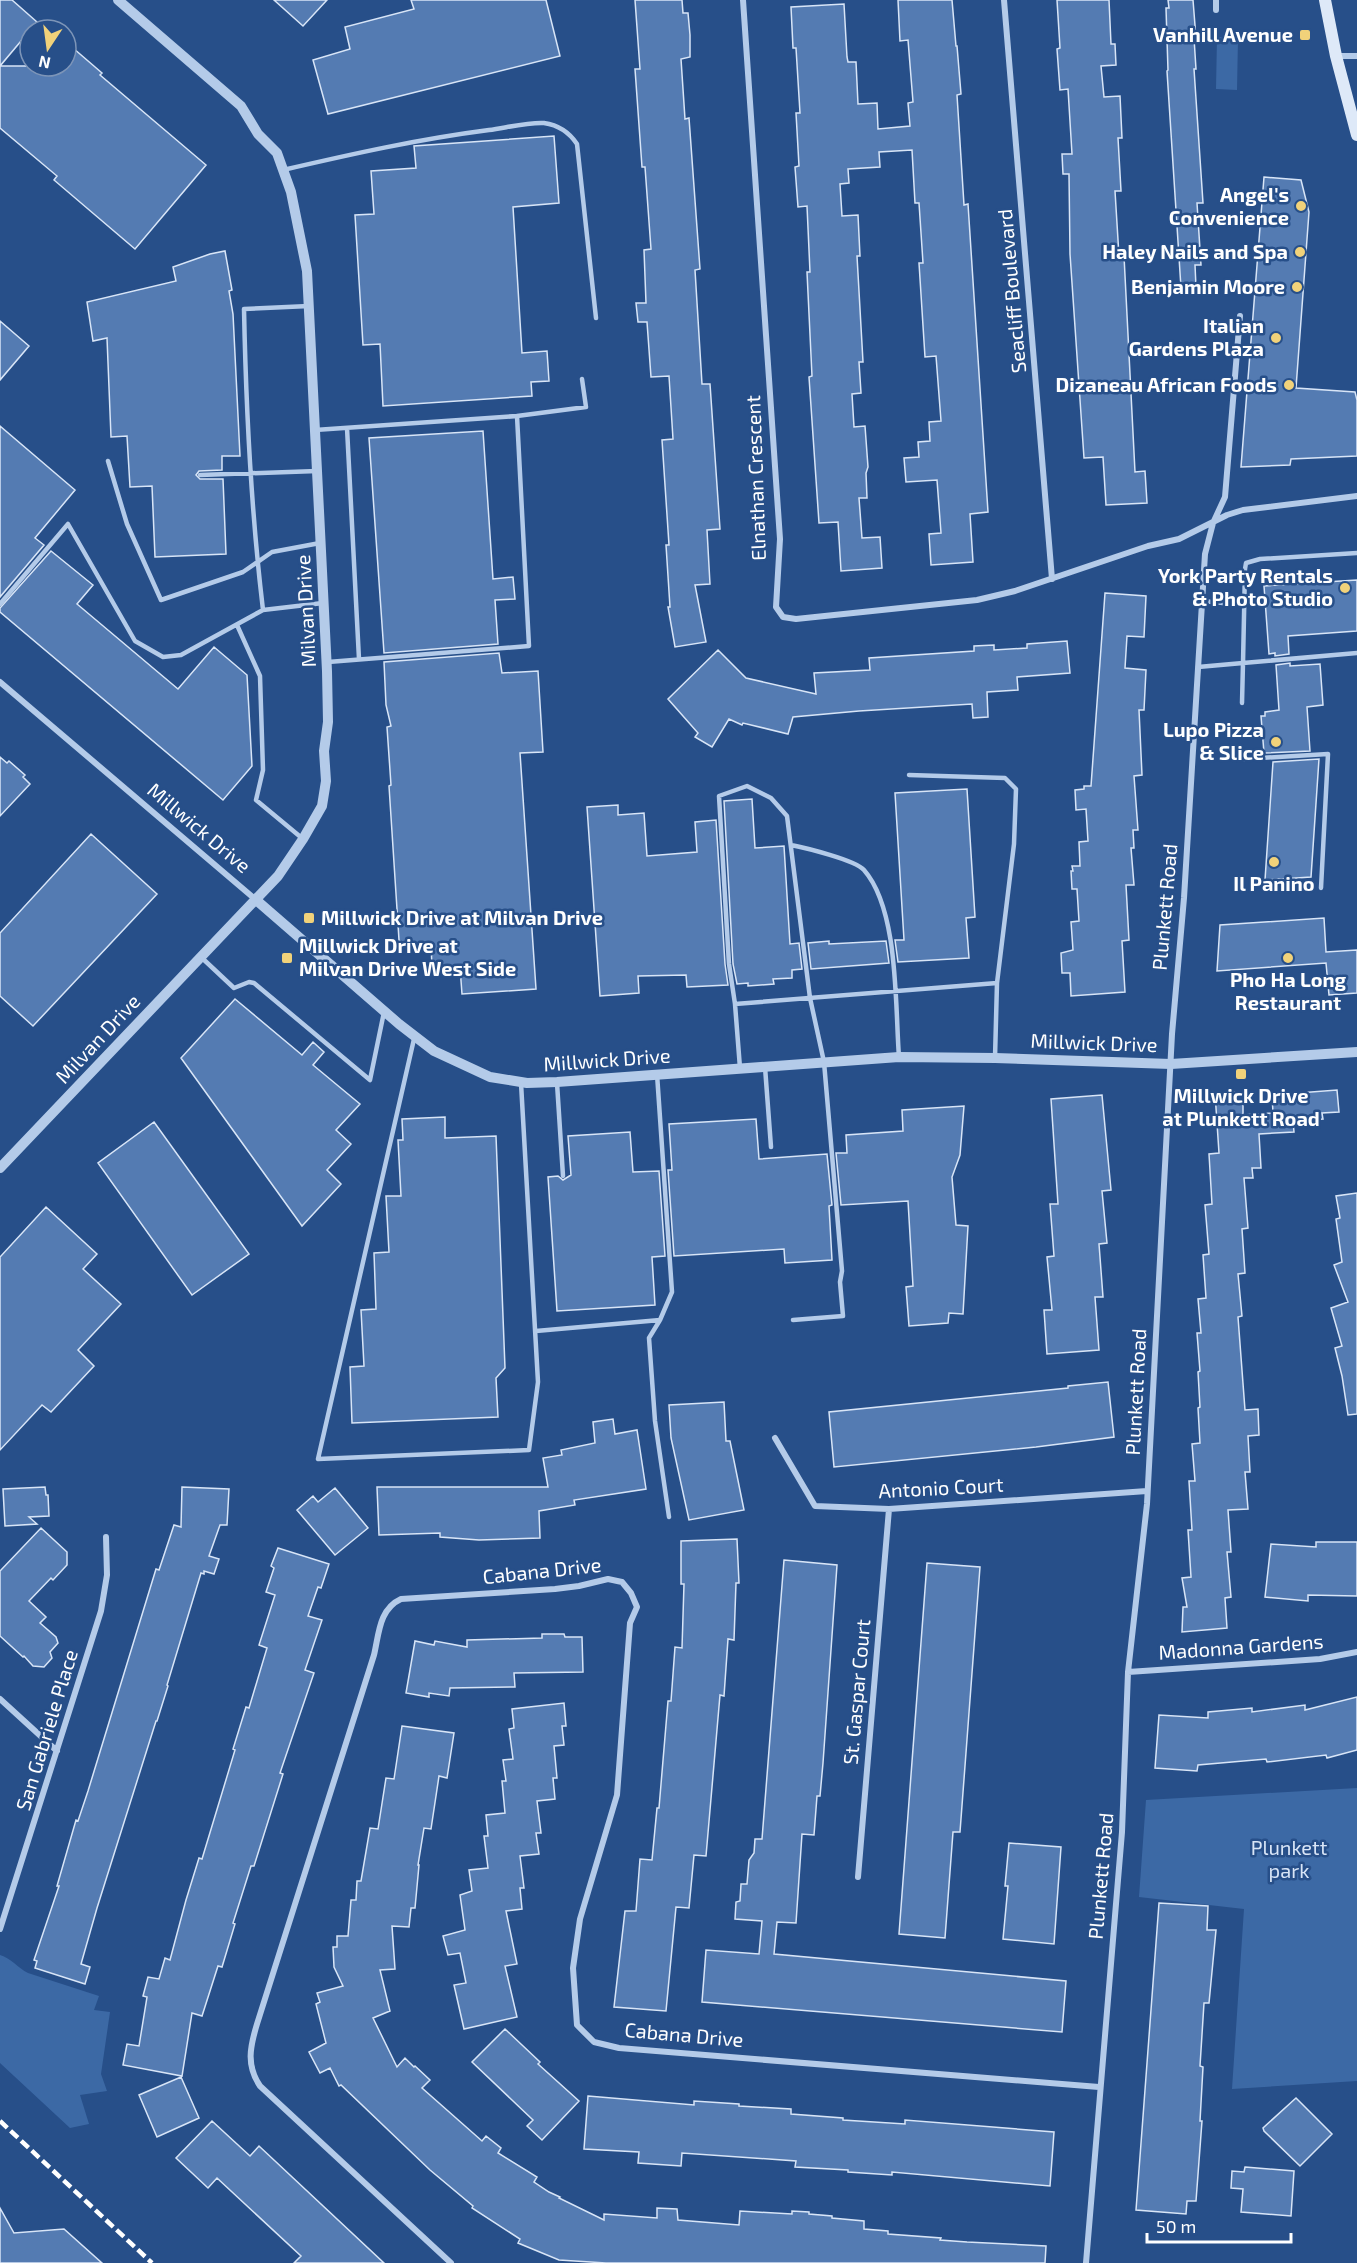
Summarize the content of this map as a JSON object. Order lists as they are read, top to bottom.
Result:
{
  "streets": {
    "street": [
      "Seacliff Boulevard",
      "Elnathan Crescent",
      "Milvan Drive",
      "Millwick Drive",
      "Plunkett Road",
      "Antonio Court",
      "Cabana Drive",
      "Madonna Gardens",
      "St. Gaspar Court",
      "San Gabriele Place"
    ]
  },
  "crossings": [
    ["Seacliff Boulevard", "Elnathan Crescent"],
    ["Elnathan Crescent", "Plunkett Road"],
    ["Milvan Drive", "Millwick Drive"],
    ["Millwick Drive", "Plunkett Road"],
    ["Plunkett Road", "Antonio Court"],
    ["Plunkett Road", "Cabana Drive"],
    ["Plunkett Road", "Madonna Gardens"],
    ["Antonio Court", "St. Gaspar Court"]
  ],
  "parks": ["Plunkett park"],
  "places": {
    "transit": [
      "Vanhill Avenue",
      "Millwick Drive at Milvan Drive",
      "Millwick Drive at Milvan Drive West Side",
      "Millwick Drive at Plunkett Road"
    ],
    "other": [
      "Angel's Convenience",
      "Haley Nails and Spa",
      "Benjamin Moore",
      "Italian Gardens Plaza",
      "Dizaneau African Foods",
      "York Party Rentals & Photo Studio",
      "Lupo Pizza & Slice",
      "Il Panino",
      "Pho Ha Long Restaurant"
    ]
  },
  "scale_bar": "50 m",
  "north": "bottom"
}
